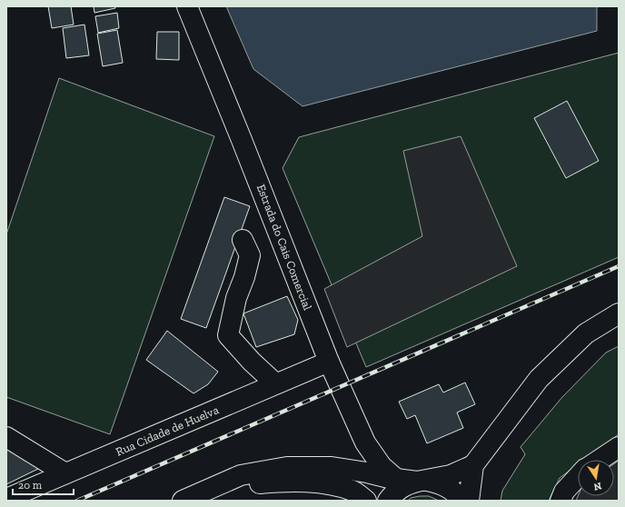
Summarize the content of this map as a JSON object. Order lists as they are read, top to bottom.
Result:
{
  "streets": {
    "street": ["Estrada do Cais Comercial", "Rua Cidade de Huelva"]
  },
  "crossings": [
    ["Estrada do Cais Comercial", "Rua Cidade de Huelva"]
  ],
  "scale_bar": "20 m",
  "north": "bottom"
}
